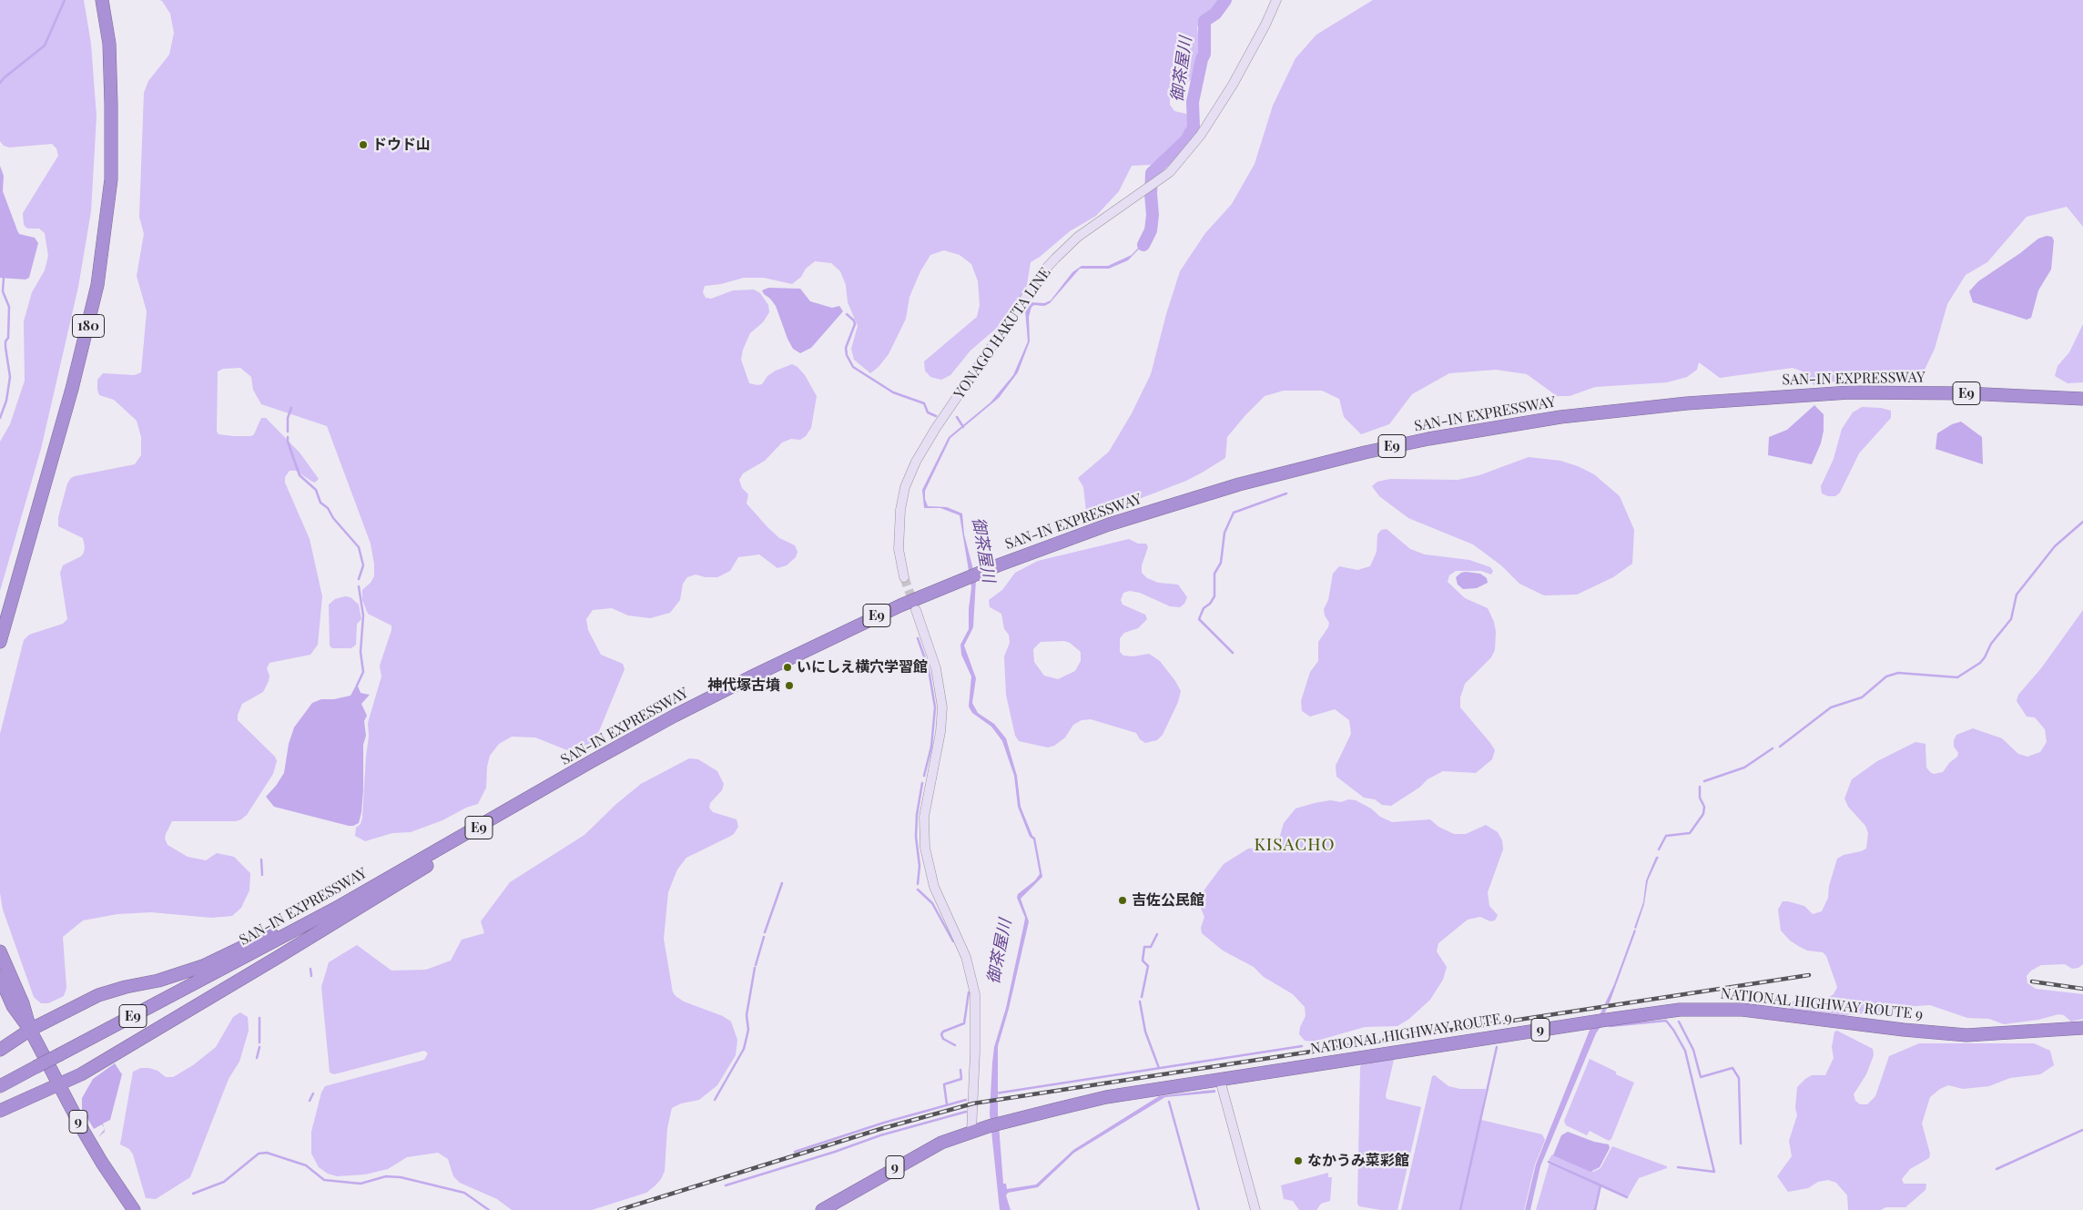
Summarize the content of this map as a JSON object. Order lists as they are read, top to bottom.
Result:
{
  "streets": {
    "highway": [
      "180",
      "SAN-IN EXPRESSWAY",
      "E9",
      "NATIONAL HIGHWAY ROUTE 9",
      "9"
    ],
    "main road": ["YONAGO HAKUTA LINE"]
  },
  "districts": ["KISACHO"],
  "water": ["御茶屋川"],
  "places": [
    "ドウド山",
    "いにしえ横穴学習館",
    "神代塚古墳",
    "吉佐公民館",
    "なかうみ菜彩館"
  ]
}
